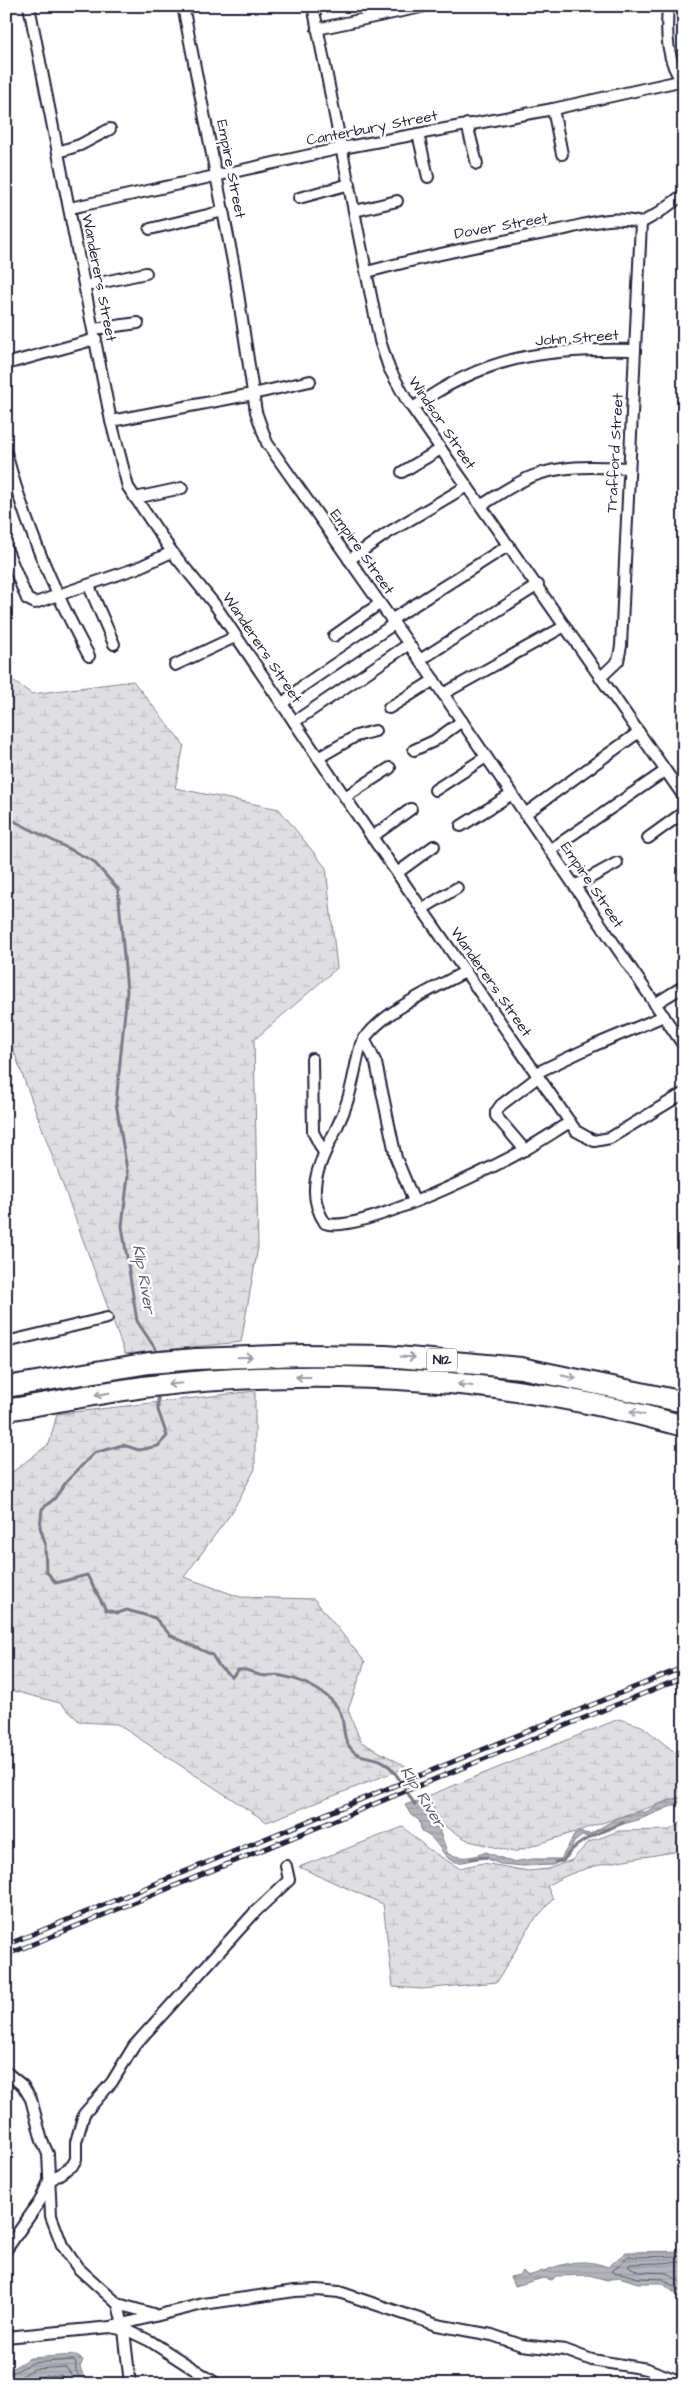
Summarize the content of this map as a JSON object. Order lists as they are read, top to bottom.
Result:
{
  "streets": {
    "highway": ["N12"],
    "street": [
      "Canterbury Street",
      "Empire Street",
      "Dover Street",
      "Wanderers Street",
      "John Street",
      "Windsor Street",
      "Trafford Street"
    ]
  },
  "crossings": [
    ["Canterbury Street", "Empire Street"],
    ["Canterbury Street", "Wanderers Street"],
    ["Canterbury Street", "Windsor Street"],
    ["Dover Street", "Windsor Street"],
    ["Dover Street", "Trafford Street"],
    ["John Street", "Windsor Street"],
    ["John Street", "Trafford Street"],
    ["Windsor Street", "Trafford Street"]
  ],
  "water": ["Klip River"]
}
